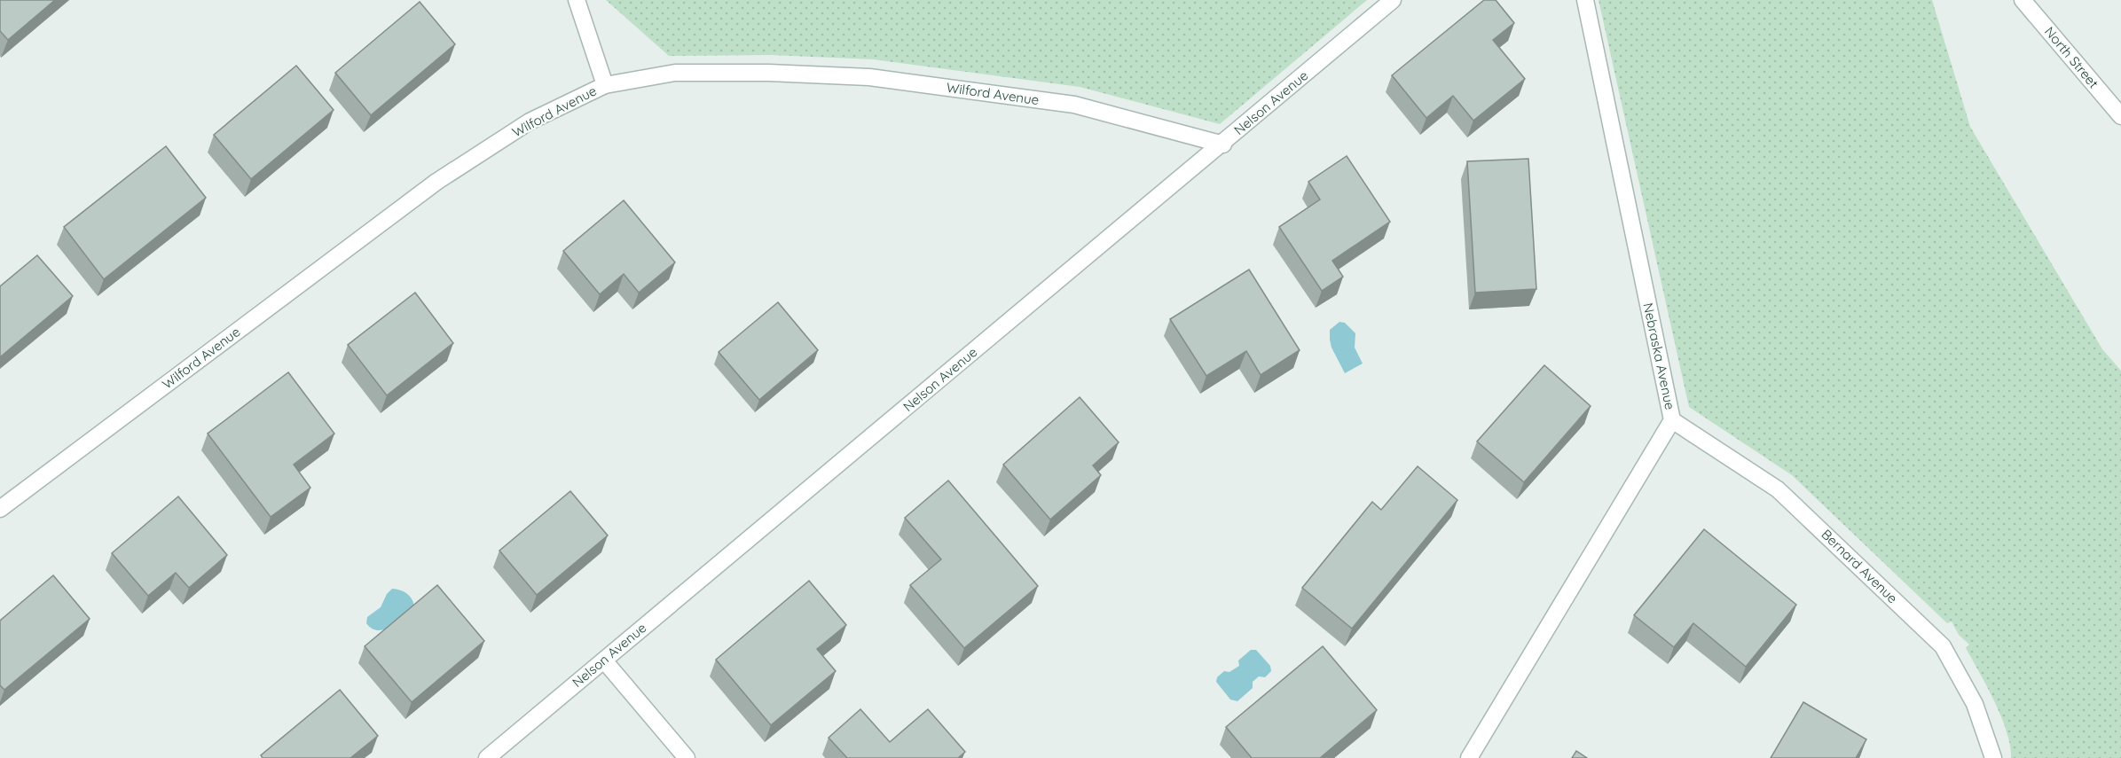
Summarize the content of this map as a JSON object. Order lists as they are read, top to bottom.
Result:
{
  "streets": {
    "street": [
      "North Street",
      "Wilford Avenue",
      "Nelson Avenue",
      "Nebraska Avenue",
      "Bernard Avenue"
    ]
  },
  "crossings": [
    ["Wilford Avenue", "Nelson Avenue"],
    ["Nebraska Avenue", "Bernard Avenue"]
  ]
}
